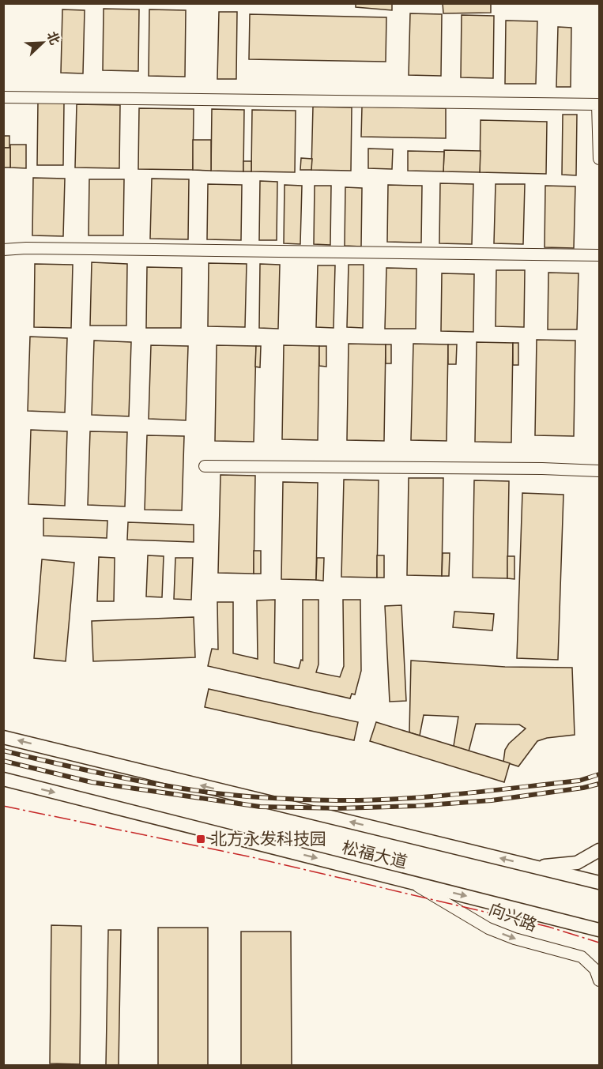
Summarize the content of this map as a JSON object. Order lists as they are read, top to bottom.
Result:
{
  "streets": {
    "main road": ["松福大道"],
    "street": ["向兴路"]
  },
  "crossings": [
    ["松福大道", "向兴路"]
  ],
  "one_way": ["向兴路"],
  "places": {
    "transit": ["北方永发科技园"]
  },
  "north": "top right"
}
